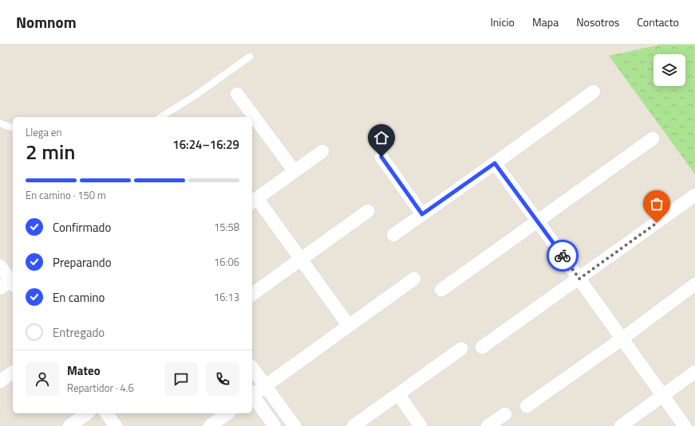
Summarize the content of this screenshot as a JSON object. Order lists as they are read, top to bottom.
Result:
{
  "page": {
    "header": "Nomnom",
    "nav": [
      "Inicio",
      "Mapa",
      "Nosotros",
      "Contacto"
    ],
    "heading": ["2 min", "Llega en", "16:24–16:29"],
    "panel": ["Mateo", "Repartidor · 4.6"],
    "bar": "En camino · 150 m",
    "list": [
      ["Confirmado", "15:58"],
      ["Preparando", "16:06"],
      ["En camino", "16:13"],
      "Entregado"
    ]
  }
}
